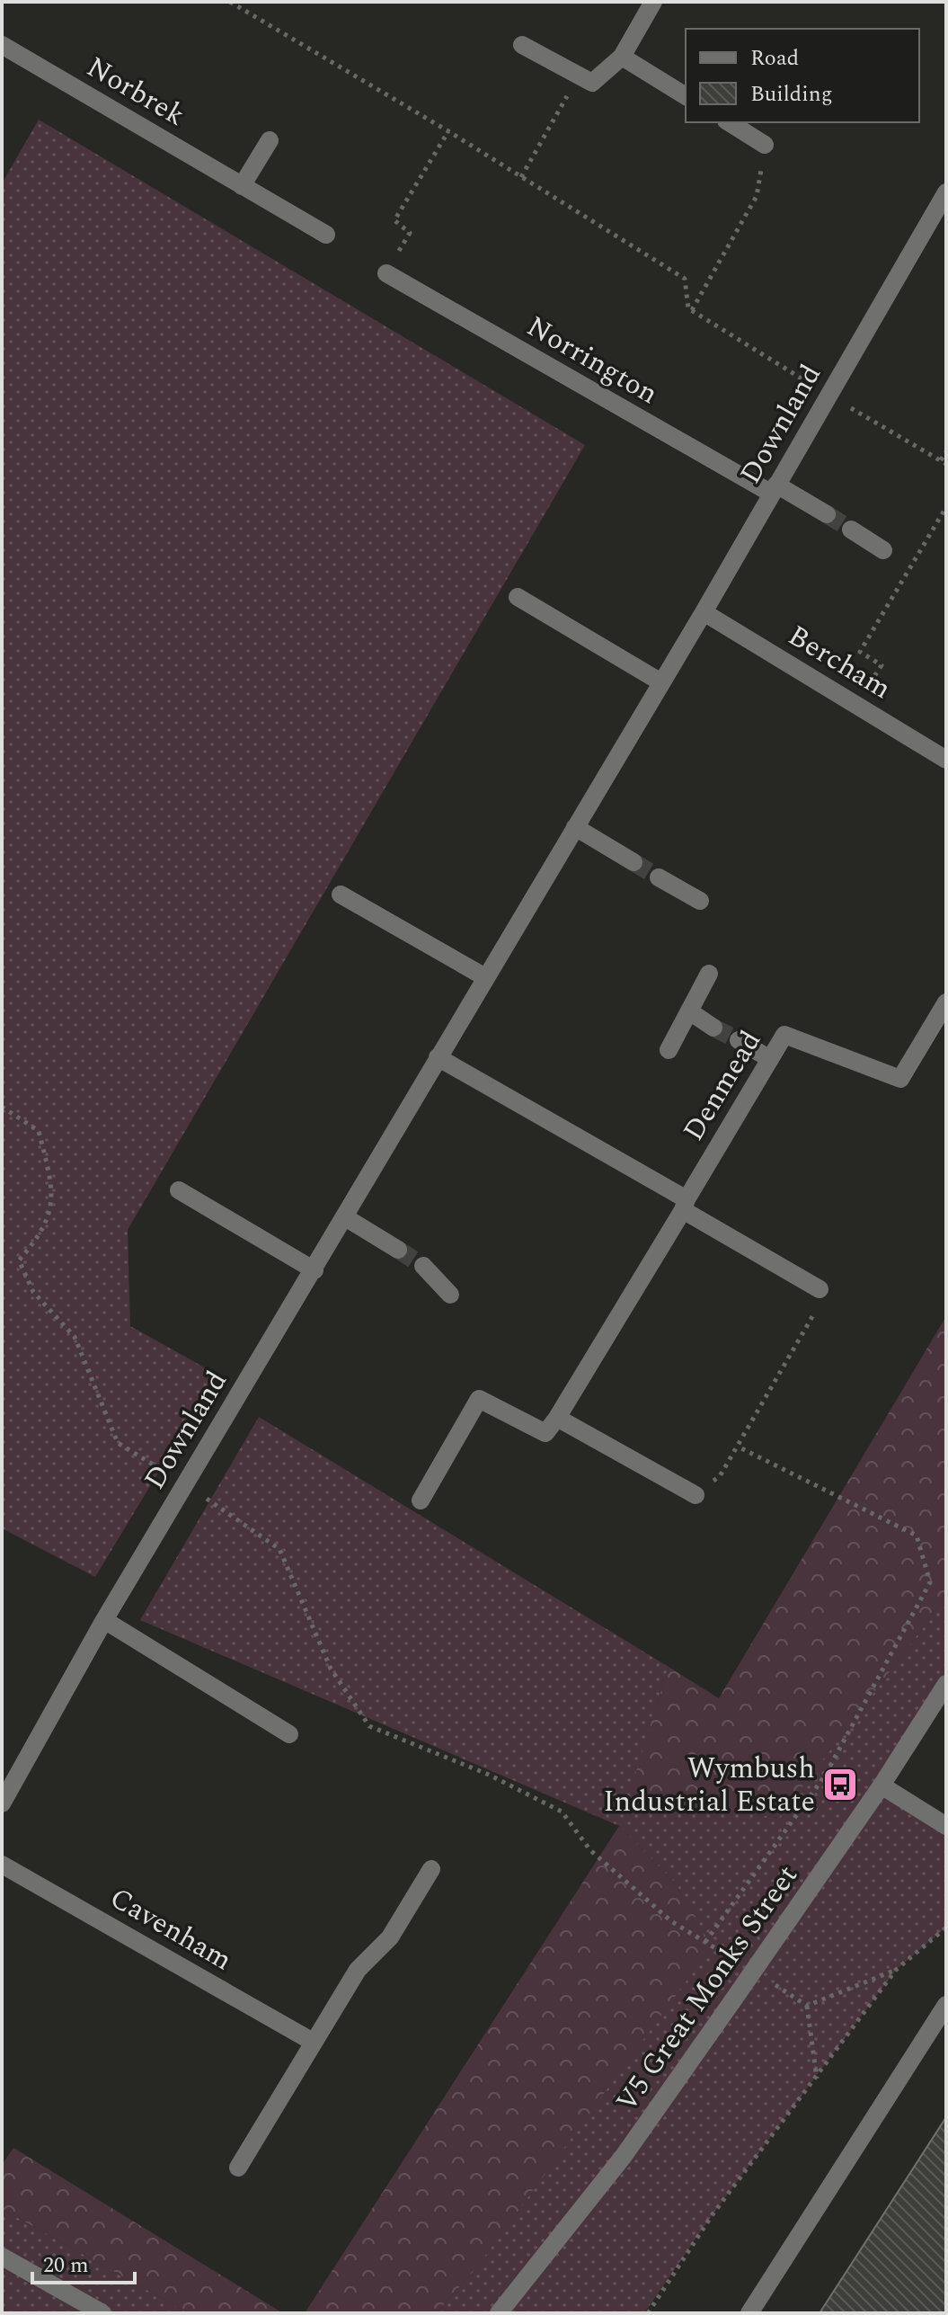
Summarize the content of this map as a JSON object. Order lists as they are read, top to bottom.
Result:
{
  "streets": {
    "street": [
      "Norbrek",
      "Norrington",
      "Downland",
      "Bercham",
      "Denmead",
      "Cavenham",
      "V5 Great Monks Street"
    ]
  },
  "crossings": [
    ["Norrington", "Downland"],
    ["Downland", "Bercham"]
  ],
  "places": {
    "bus stop": ["Wymbush Industrial Estate"]
  },
  "legend": ["Road", "Building"],
  "scale_bar": "20 m"
}
